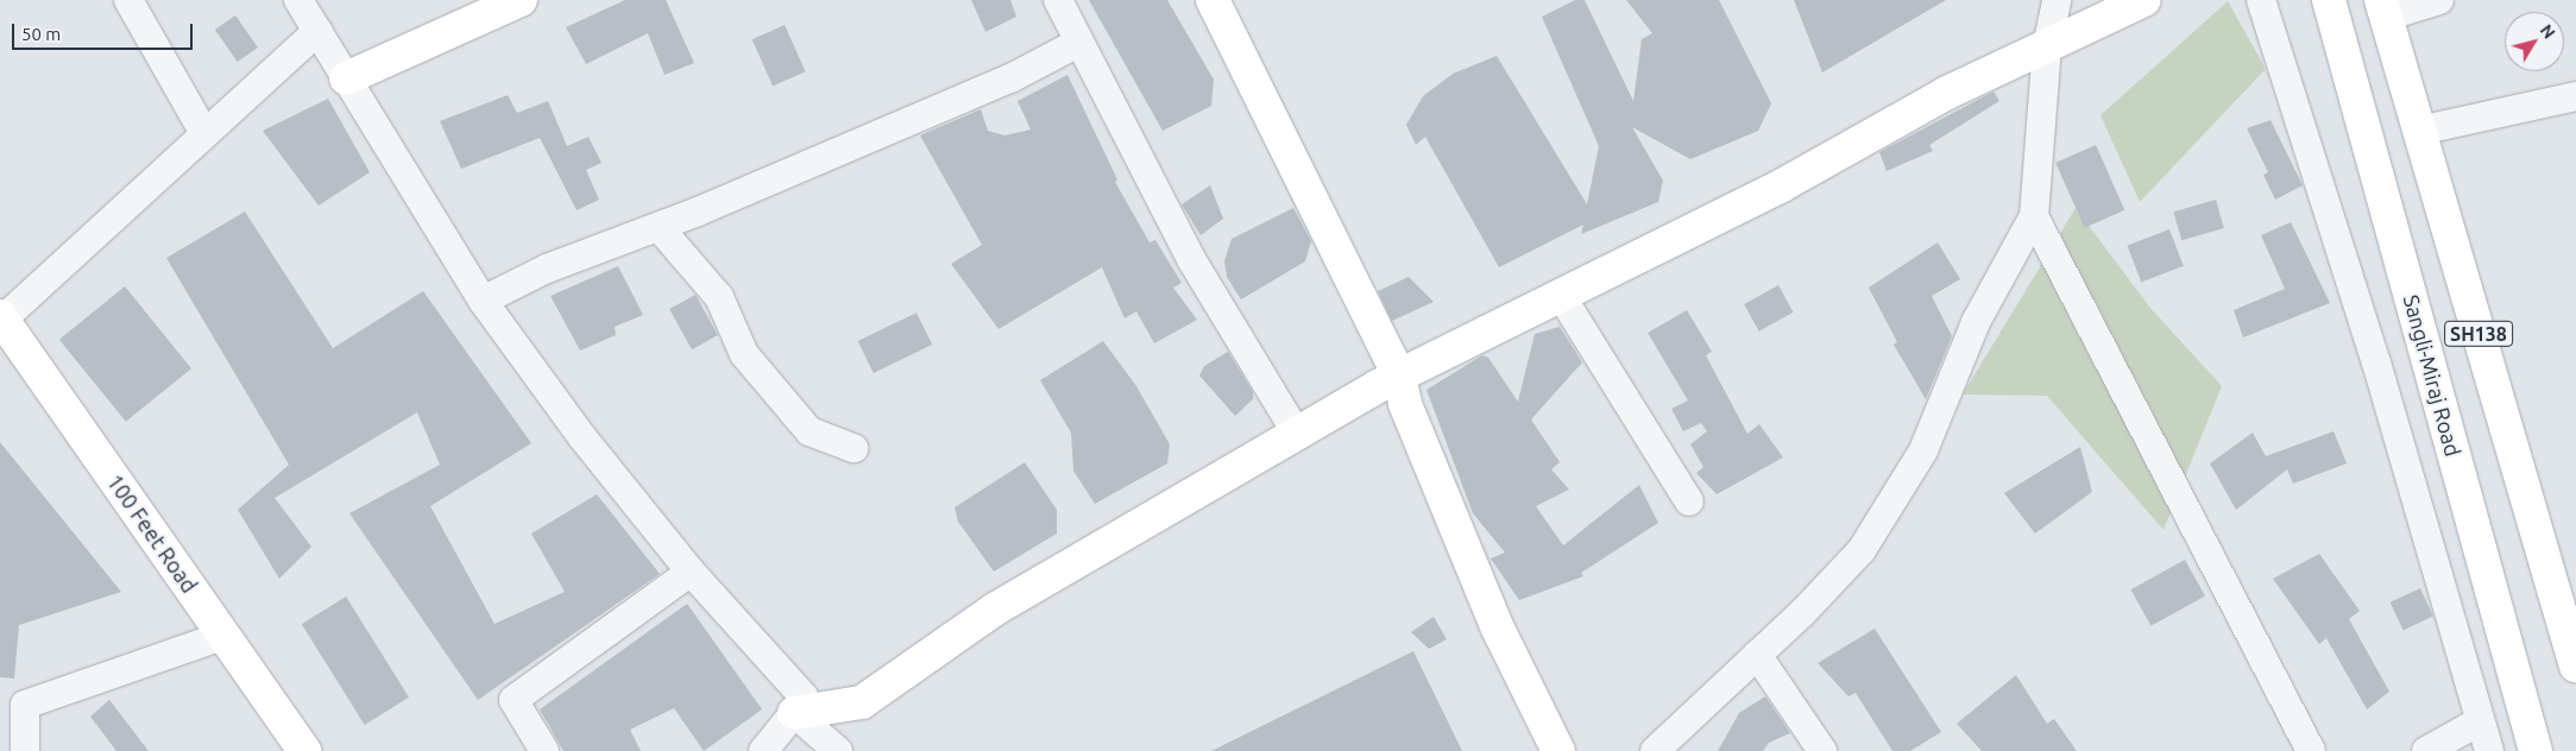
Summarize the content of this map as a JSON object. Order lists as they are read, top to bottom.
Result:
{
  "streets": {
    "main road": ["SH138", "Sangli-Miraj Road", "100 Feet Road"]
  },
  "scale_bar": "50 m",
  "north": "top right"
}
